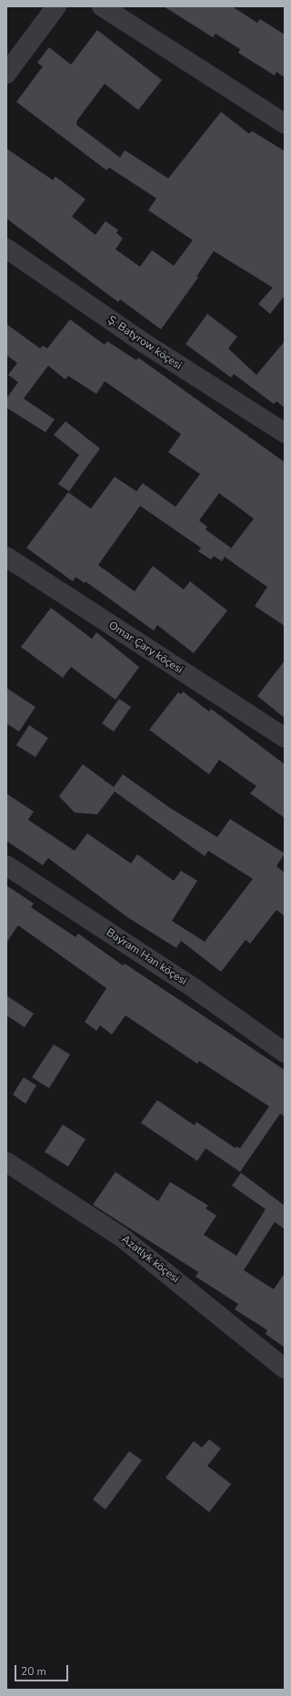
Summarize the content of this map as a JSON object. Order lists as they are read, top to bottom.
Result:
{
  "streets": {
    "street": [
      "Ş. Batyrow köçesi",
      "Omar Çary köçesi",
      "Baýram Han köçesi",
      "Azatlyk köçesi"
    ]
  },
  "scale_bar": "20 m"
}
